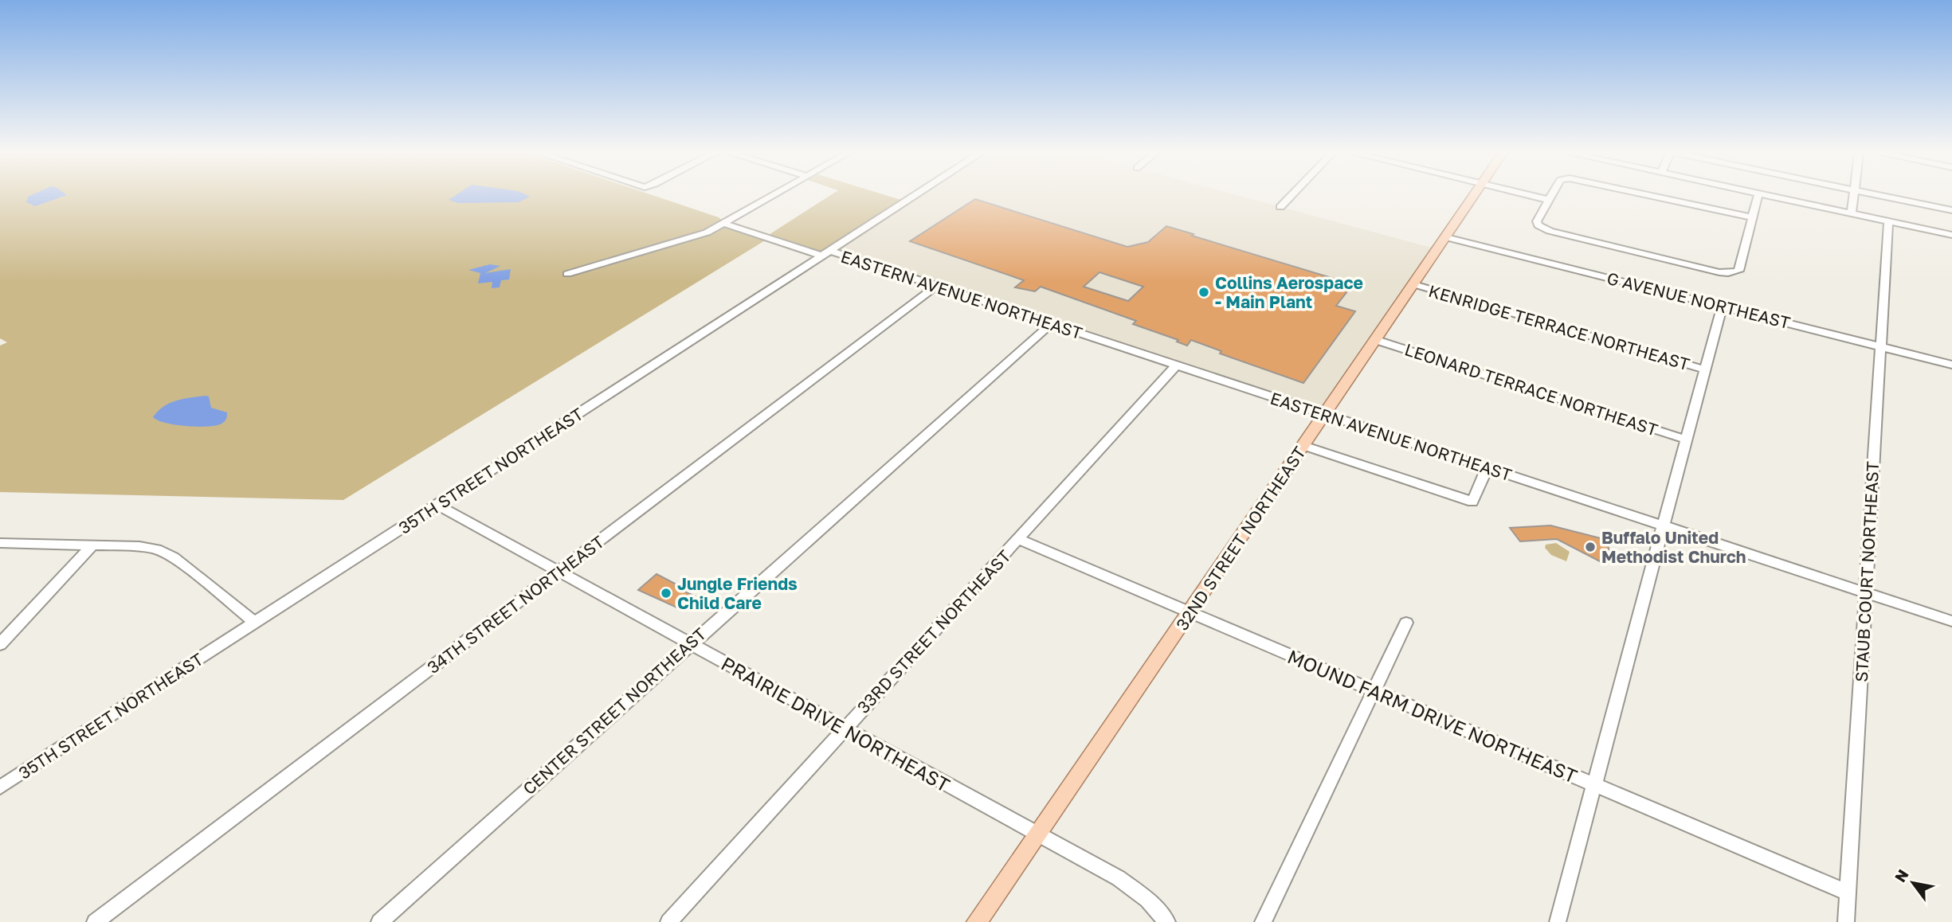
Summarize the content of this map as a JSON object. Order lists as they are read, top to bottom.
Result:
{
  "streets": {
    "main road": ["32ND STREET NORTHEAST"],
    "street": [
      "EASTERN AVENUE NORTHEAST",
      "G AVENUE NORTHEAST",
      "KENRIDGE TERRACE NORTHEAST",
      "LEONARD TERRACE NORTHEAST",
      "35TH STREET NORTHEAST",
      "STAUB COURT NORTHEAST",
      "34TH STREET NORTHEAST",
      "33RD STREET NORTHEAST",
      "CENTER STREET NORTHEAST",
      "MOUND FARM DRIVE NORTHEAST",
      "PRAIRIE DRIVE NORTHEAST"
    ]
  },
  "crossings": [
    ["EASTERN AVENUE NORTHEAST", "35TH STREET NORTHEAST"],
    ["EASTERN AVENUE NORTHEAST", "32ND STREET NORTHEAST"],
    ["EASTERN AVENUE NORTHEAST", "STAUB COURT NORTHEAST"],
    ["EASTERN AVENUE NORTHEAST", "34TH STREET NORTHEAST"],
    ["EASTERN AVENUE NORTHEAST", "33RD STREET NORTHEAST"],
    ["EASTERN AVENUE NORTHEAST", "CENTER STREET NORTHEAST"],
    ["G AVENUE NORTHEAST", "32ND STREET NORTHEAST"],
    ["G AVENUE NORTHEAST", "STAUB COURT NORTHEAST"],
    ["KENRIDGE TERRACE NORTHEAST", "32ND STREET NORTHEAST"],
    ["LEONARD TERRACE NORTHEAST", "32ND STREET NORTHEAST"],
    ["35TH STREET NORTHEAST", "PRAIRIE DRIVE NORTHEAST"],
    ["32ND STREET NORTHEAST", "MOUND FARM DRIVE NORTHEAST"],
    ["32ND STREET NORTHEAST", "PRAIRIE DRIVE NORTHEAST"],
    ["STAUB COURT NORTHEAST", "MOUND FARM DRIVE NORTHEAST"],
    ["34TH STREET NORTHEAST", "PRAIRIE DRIVE NORTHEAST"],
    ["33RD STREET NORTHEAST", "MOUND FARM DRIVE NORTHEAST"],
    ["33RD STREET NORTHEAST", "PRAIRIE DRIVE NORTHEAST"],
    ["CENTER STREET NORTHEAST", "PRAIRIE DRIVE NORTHEAST"]
  ],
  "places": ["Collins Aerospace - Main Plant", "Buffalo United Methodist Church", "Jungle Friends Child Care"],
  "north": "top left"
}
